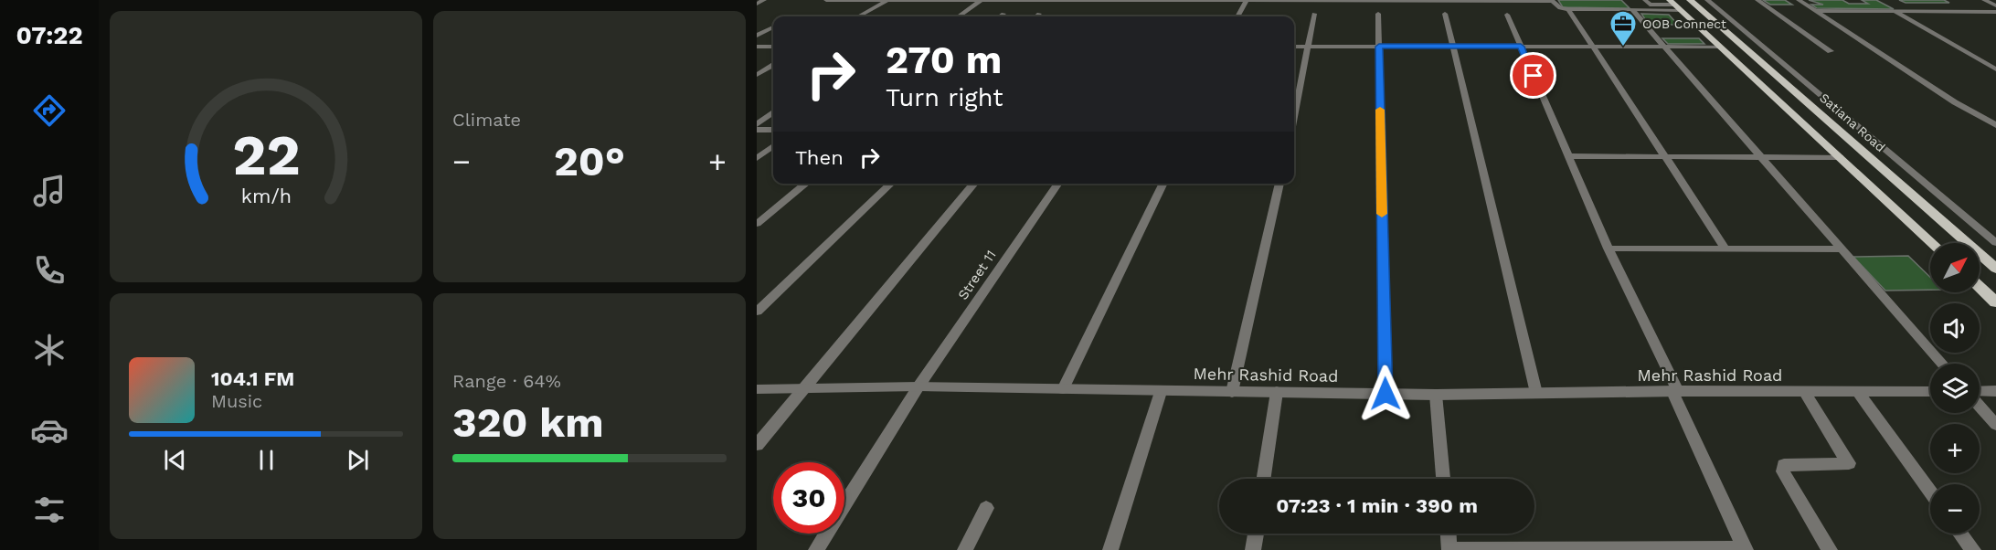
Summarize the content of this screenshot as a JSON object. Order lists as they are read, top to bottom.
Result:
{
  "streets": {
    "main road": ["Satiana Road"],
    "street": ["Street 11", "Mehr Rashid Road"]
  },
  "crossings": [
    ["Street 11", "Mehr Rashid Road"]
  ],
  "places": {
    "office": ["OOB Connect"]
  },
  "north": "top right",
  "page": {
    "tabs": "07:22",
    "tile": [
      "Climate",
      ["Range · 64%", "320 km"]
    ],
    "turn": ["270 m", "Turn right"],
    "then": "Then",
    "heat": ["−", "20°", "+"],
    "map_buttons": ["+", "−"],
    "song": ["104.1 FM", "Music"],
    "limit": "30",
    "trip": "07:23 · 1 min · 390 m",
    "gauge": ["22", "km/h"]
  }
}
